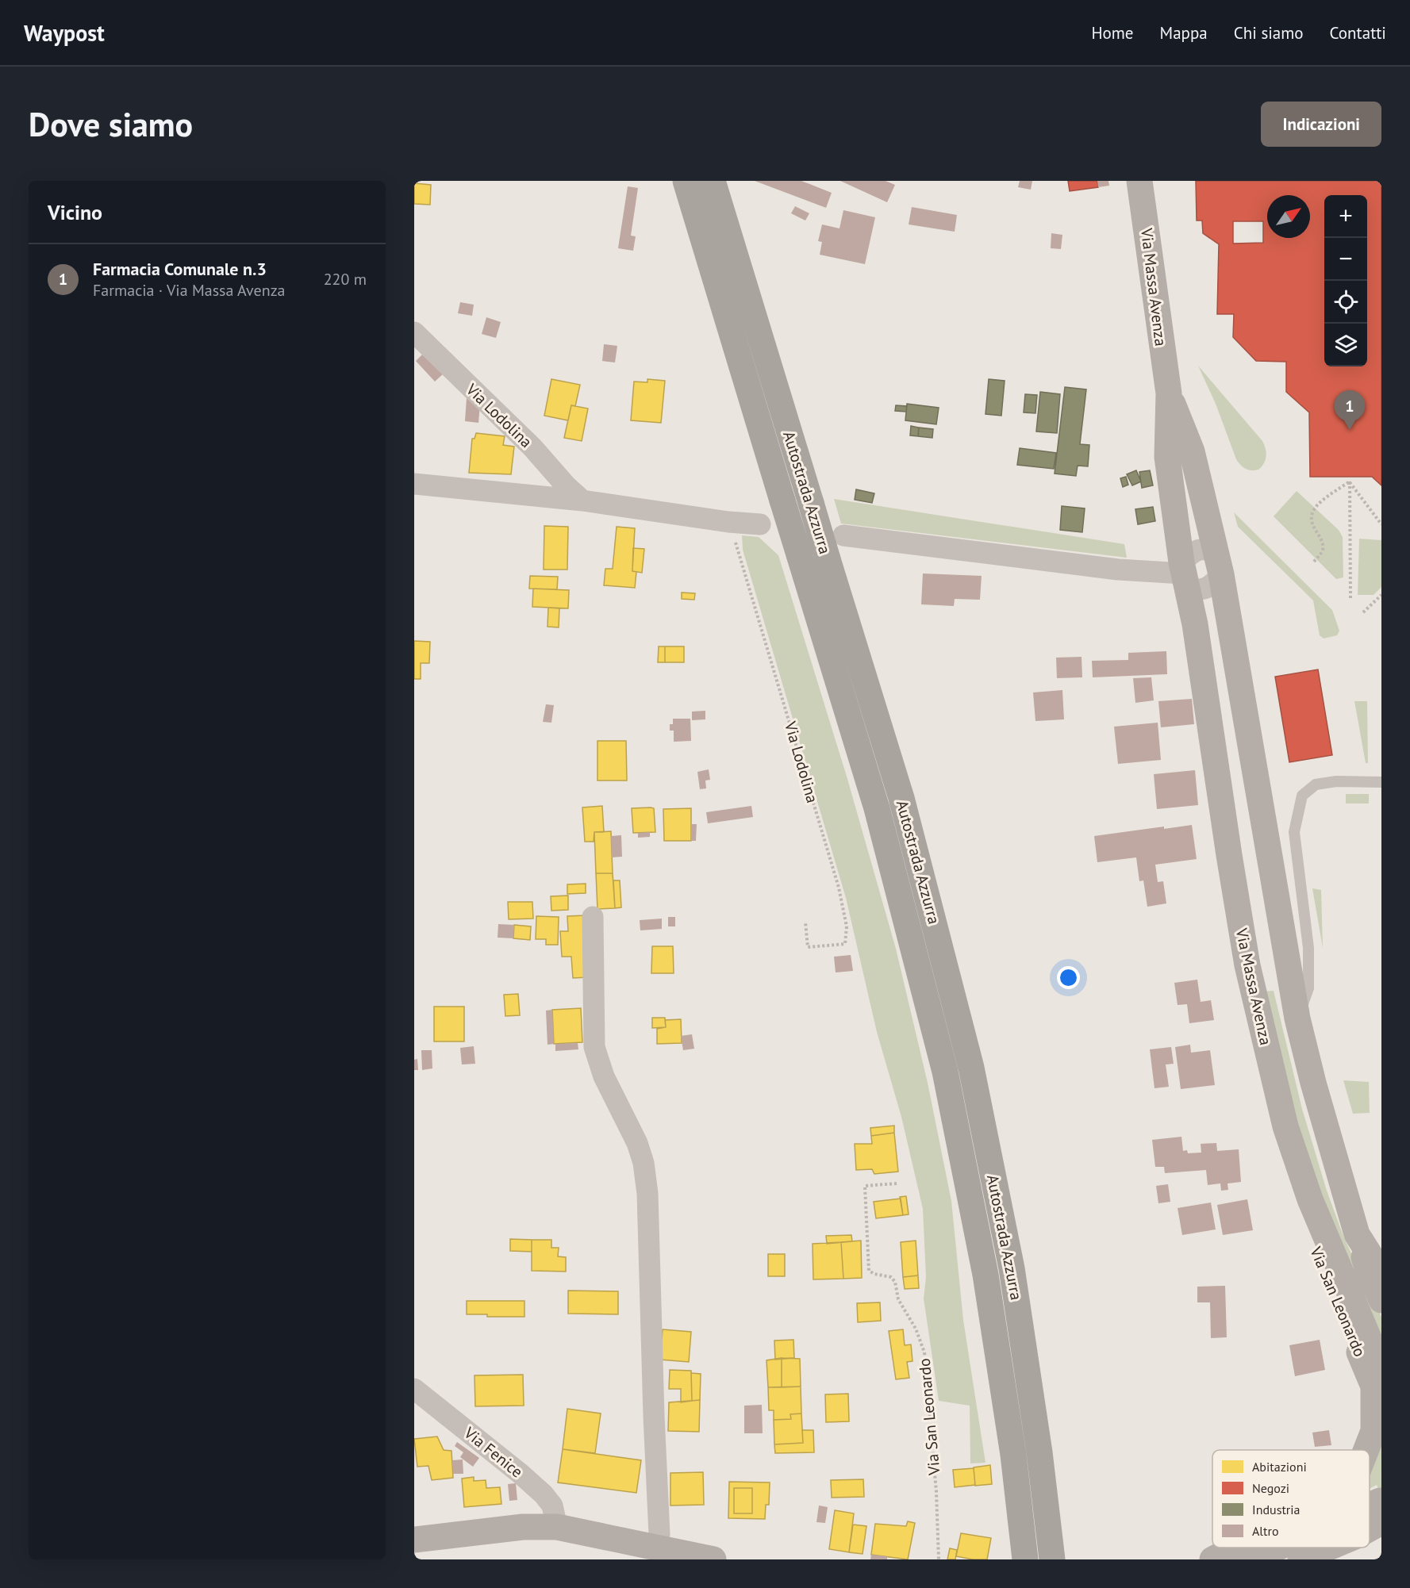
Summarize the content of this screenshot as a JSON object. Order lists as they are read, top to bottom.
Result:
{
  "streets": {
    "highway": ["Autostrada Azzurra"],
    "main road": ["Via Massa Avenza", "Via San Leonardo"],
    "street": ["Via Lodolina", "Via Fenice"]
  },
  "crossings": [
    ["Via Massa Avenza", "Via San Leonardo"]
  ],
  "legend": [
    "Abitazioni",
    "Negozi",
    "Industria",
    "Altro"
  ],
  "north": "top right",
  "page": {
    "header": "Waypost",
    "nav": [
      "Home",
      "Mappa",
      "Chi siamo",
      "Contatti"
    ],
    "buttons": "Indicazioni",
    "title": "Dove siamo",
    "heading": "Vicino",
    "map_buttons": ["+", "−"],
    "list": [
      {
        "mark": "1",
        "name": "Farmacia Comunale n.3",
        "note": "Farmacia · Via Massa Avenza",
        "value": "220 m"
      }
    ],
    "pins": "1"
  }
}
